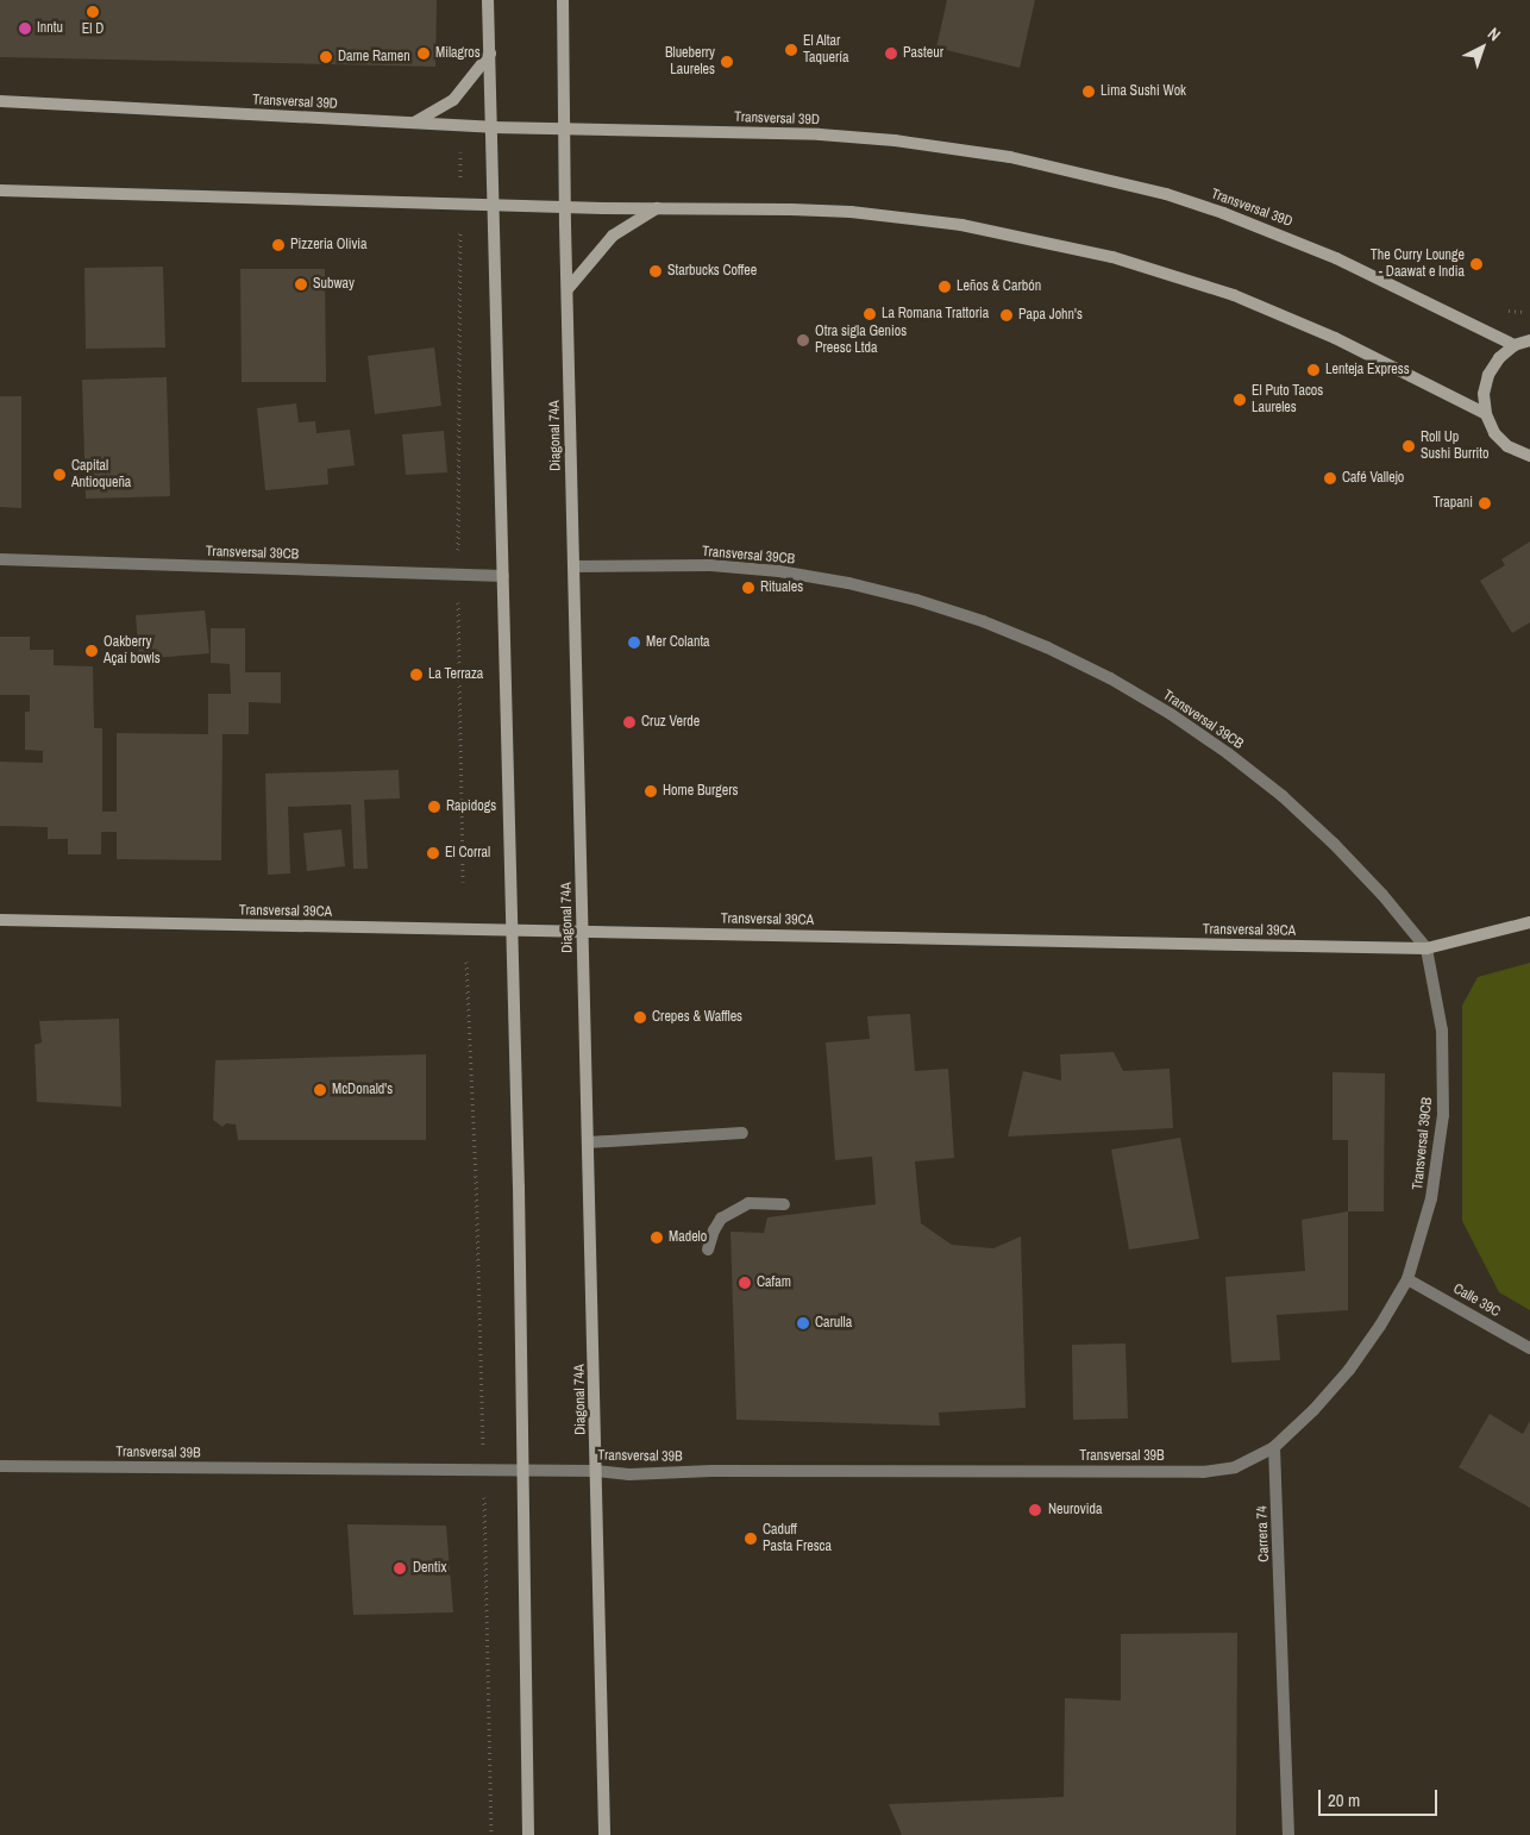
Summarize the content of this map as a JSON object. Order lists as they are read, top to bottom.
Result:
{
  "streets": {
    "street": [
      "Transversal 39D",
      "Diagonal 74A",
      "Transversal 39CB",
      "Transversal 39CA",
      "Calle 39C",
      "Transversal 39B",
      "Carrera 74"
    ]
  },
  "crossings": [
    ["Transversal 39D", "Diagonal 74A"],
    ["Diagonal 74A", "Transversal 39CB"],
    ["Diagonal 74A", "Transversal 39CA"],
    ["Diagonal 74A", "Transversal 39B"],
    ["Transversal 39CB", "Transversal 39CA"],
    ["Transversal 39CB", "Calle 39C"],
    ["Transversal 39B", "Carrera 74"]
  ],
  "places": [
    "El D",
    "Inntu",
    "El Altar Taquería",
    "Milagros",
    "Pasteur",
    "Dame Ramen",
    "Blueberry Laureles",
    "Lima Sushi Wok",
    "Pizzeria Olivia",
    "The Curry Lounge - Daawat e India",
    "Starbucks Coffee",
    "Subway",
    "Leños & Carbón",
    "La Romana Trattoria",
    "Papa John's",
    "Otra sigla Genios Preesc Ltda",
    "Lenteja Express",
    "El Puto Tacos Laureles",
    "Roll Up Sushi Burrito",
    "Capital Antioqueña",
    "Café Vallejo",
    "Trapani",
    "Rituales",
    "Mer Colanta",
    "Oakberry Açaí bowls",
    "La Terraza",
    "Cruz Verde",
    "Home Burgers",
    "Rapidogs",
    "El Corral",
    "Crepes & Waffles",
    "McDonald's",
    "Madelo",
    "Cafam",
    "Carulla",
    "Neurovida",
    "Caduff Pasta Fresca",
    "Dentix"
  ],
  "scale_bar": "20 m",
  "north": "top right"
}
